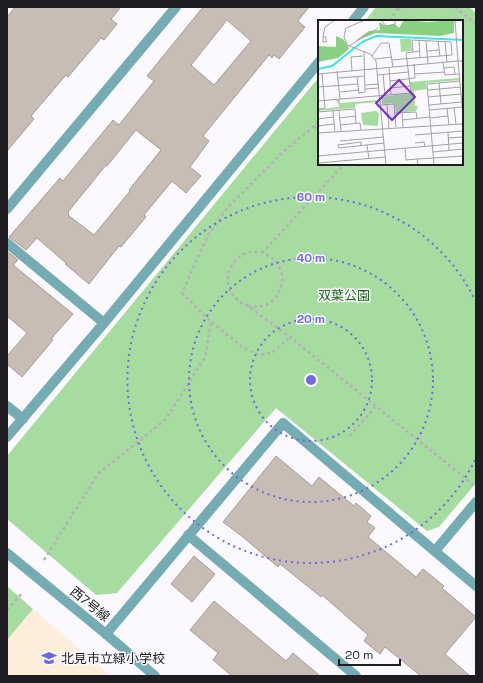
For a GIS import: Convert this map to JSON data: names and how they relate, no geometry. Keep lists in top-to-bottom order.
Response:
{
  "streets": {
    "street": ["西7号線"]
  },
  "parks": ["双葉公園"],
  "places": {
    "school or university": ["北見市立緑小学校"]
  },
  "scale_bar": "20 m",
  "rings": ["60 m", "40 m", "20 m"]
}
